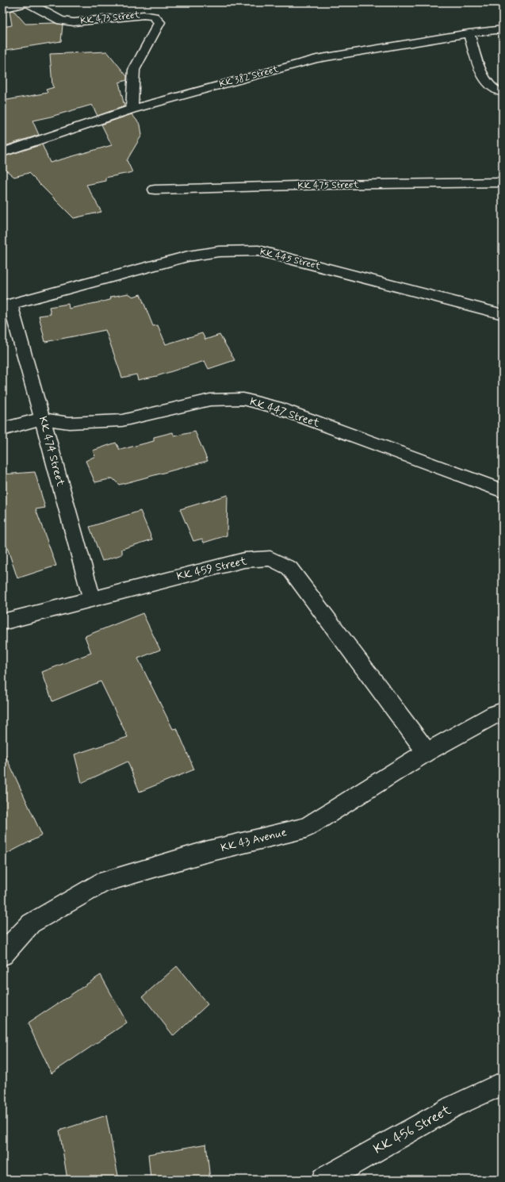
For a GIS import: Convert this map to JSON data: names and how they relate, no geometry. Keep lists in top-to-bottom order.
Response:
{
  "streets": {
    "street": [
      "KK 473 Street",
      "KK 382 Street",
      "KK 475 Street",
      "KK 445 Street",
      "KK 447 Street",
      "KK 474 Street",
      "KK 459 Street",
      "KK 43 Avenue",
      "KK 456 Street"
    ]
  },
  "crossings": [
    ["KK 473 Street", "KK 382 Street"],
    ["KK 445 Street", "KK 474 Street"],
    ["KK 447 Street", "KK 474 Street"],
    ["KK 474 Street", "KK 459 Street"],
    ["KK 459 Street", "KK 43 Avenue"]
  ]
}
